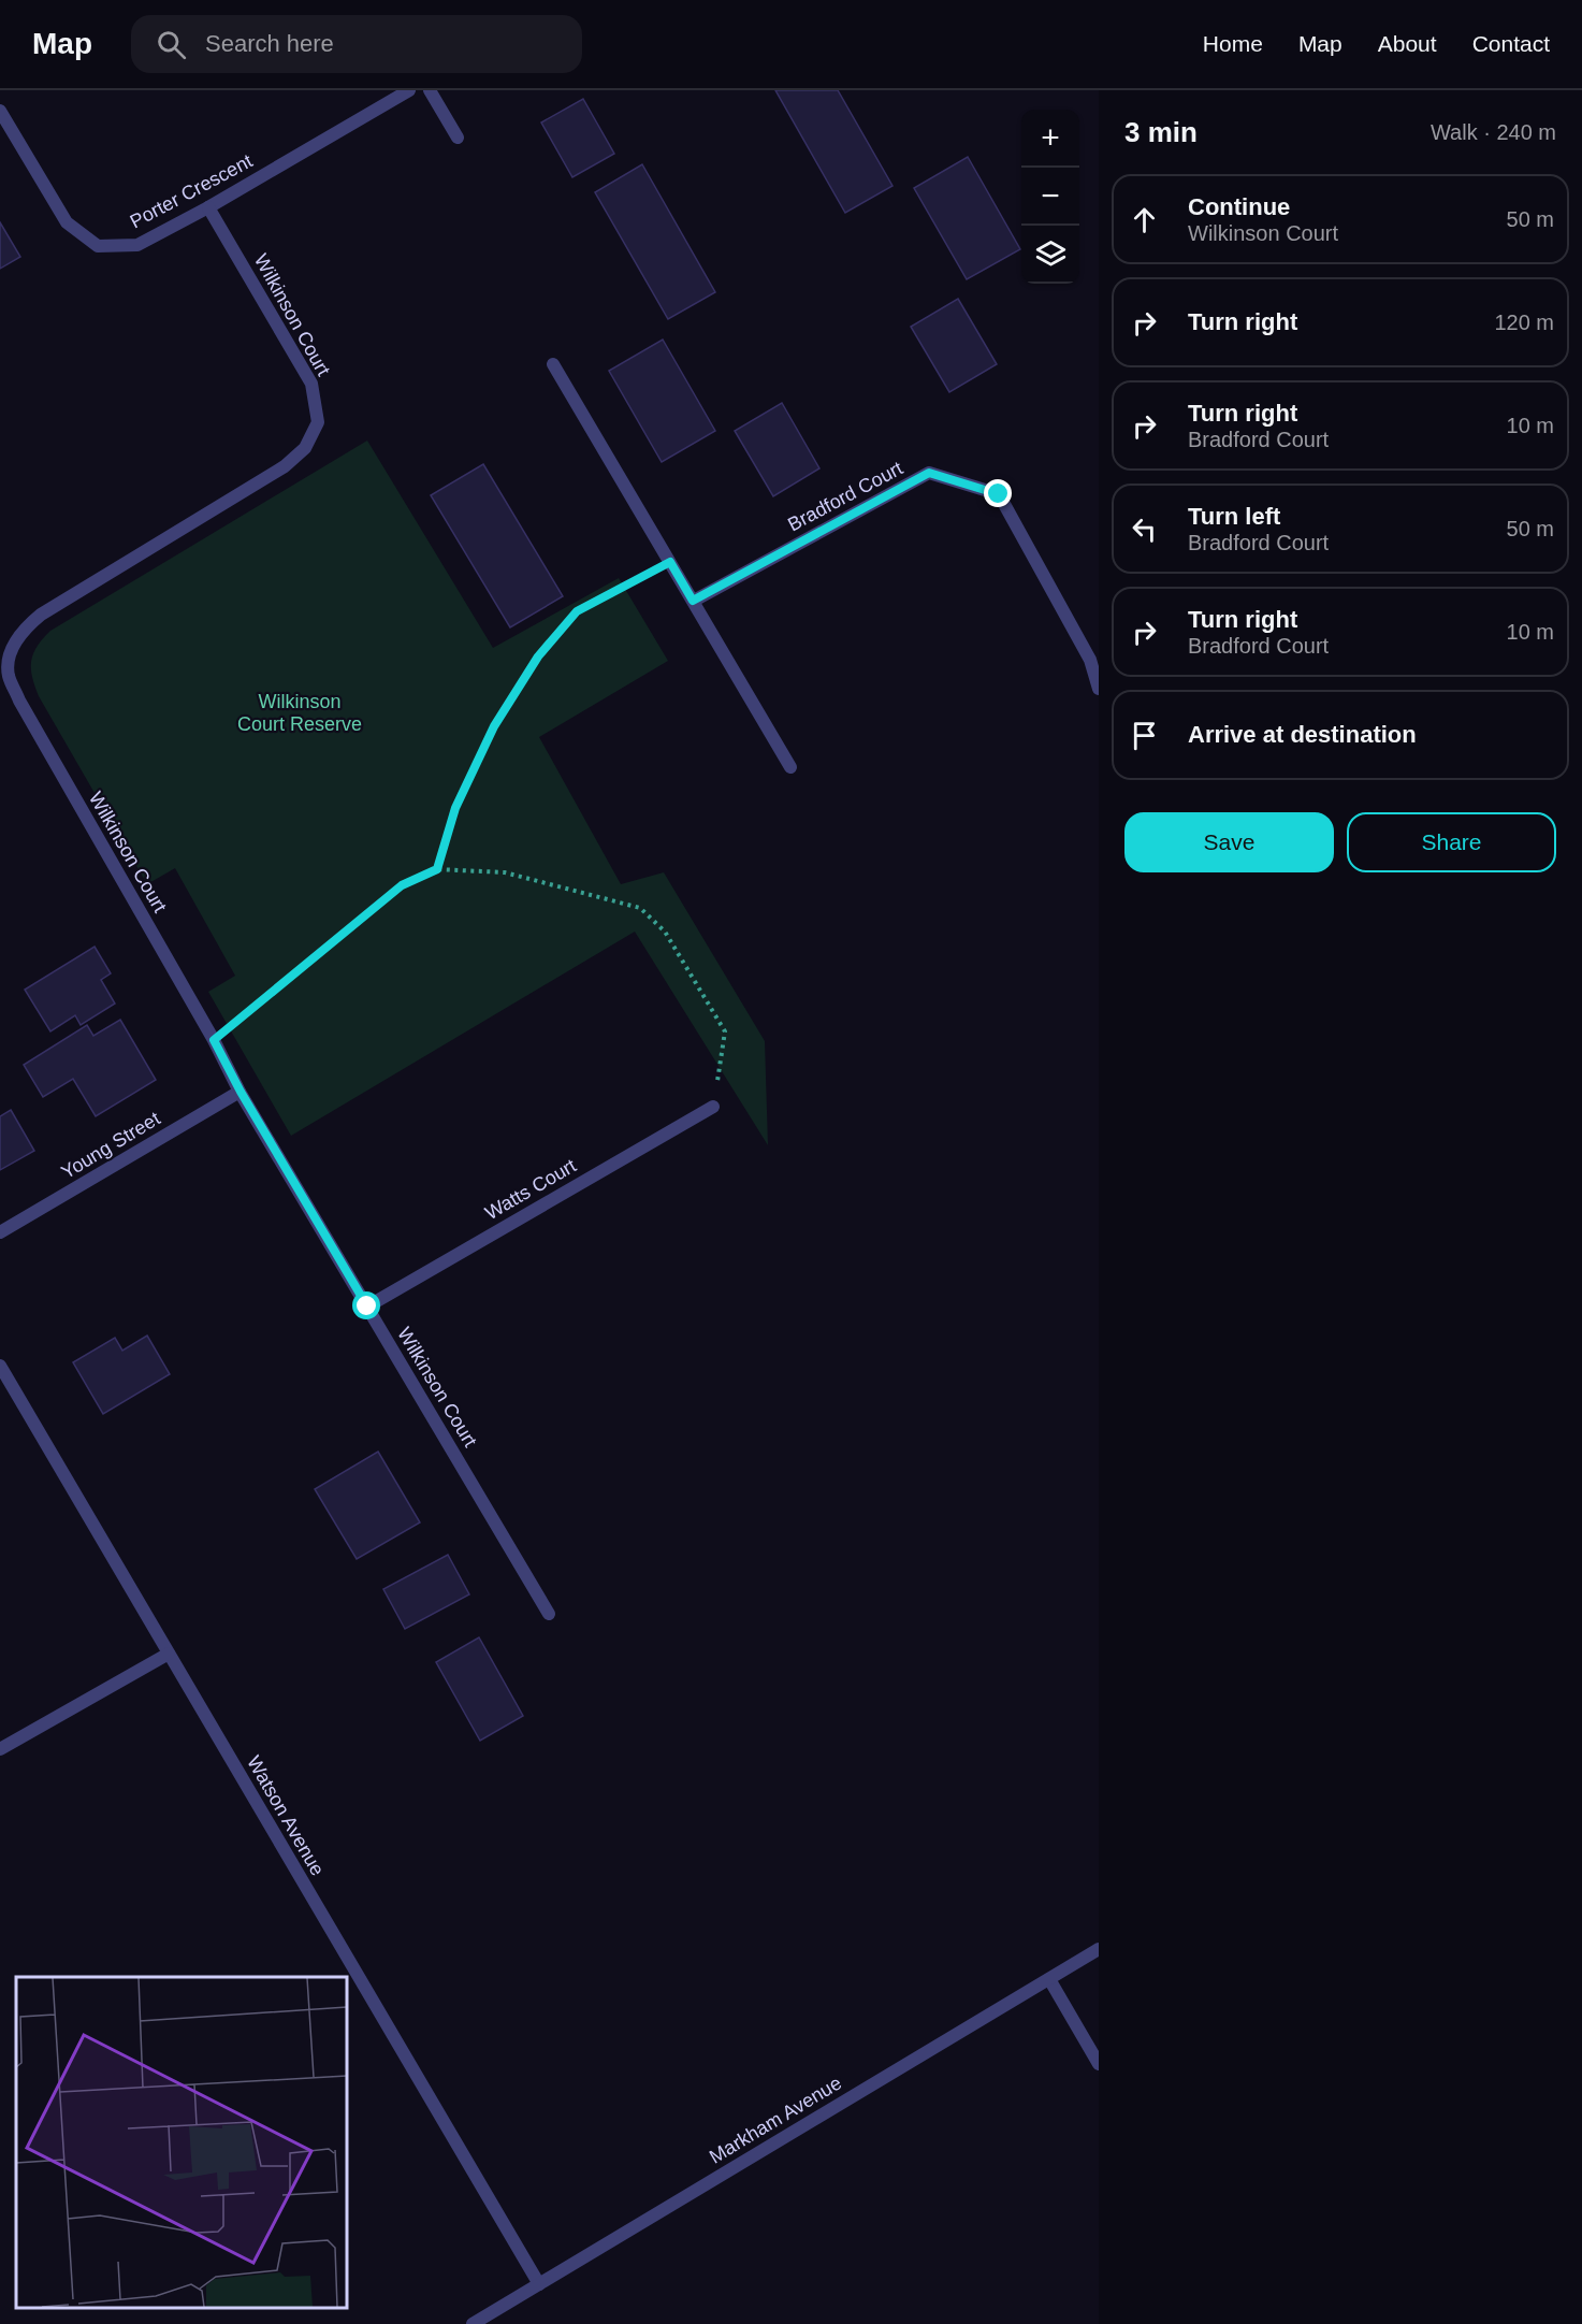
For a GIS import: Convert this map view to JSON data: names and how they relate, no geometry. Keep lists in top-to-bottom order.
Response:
{
  "streets": {
    "street": [
      "Porter Crescent",
      "Wilkinson Court",
      "Bradford Court",
      "Young Street",
      "Watts Court",
      "Watson Avenue",
      "Markham Avenue"
    ]
  },
  "crossings": [
    ["Porter Crescent", "Wilkinson Court"],
    ["Wilkinson Court", "Young Street"],
    ["Wilkinson Court", "Watts Court"],
    ["Watson Avenue", "Markham Avenue"]
  ],
  "parks": ["Wilkinson Court Reserve"],
  "page": {
    "header": "Map",
    "search": "Search here",
    "nav": [
      "Home",
      "Map",
      "About",
      "Contact"
    ],
    "heading": ["3 min", "Walk · 240 m"],
    "map_buttons": ["+", "−"],
    "list": [
      ["Continue", "Wilkinson Court", "50 m"],
      ["Turn right", "120 m"],
      ["Turn right", "Bradford Court", "10 m"],
      ["Turn left", "Bradford Court", "50 m"],
      ["Turn right", "Bradford Court", "10 m"],
      "Arrive at destination"
    ],
    "buttons": ["Save", "Share"]
  }
}
